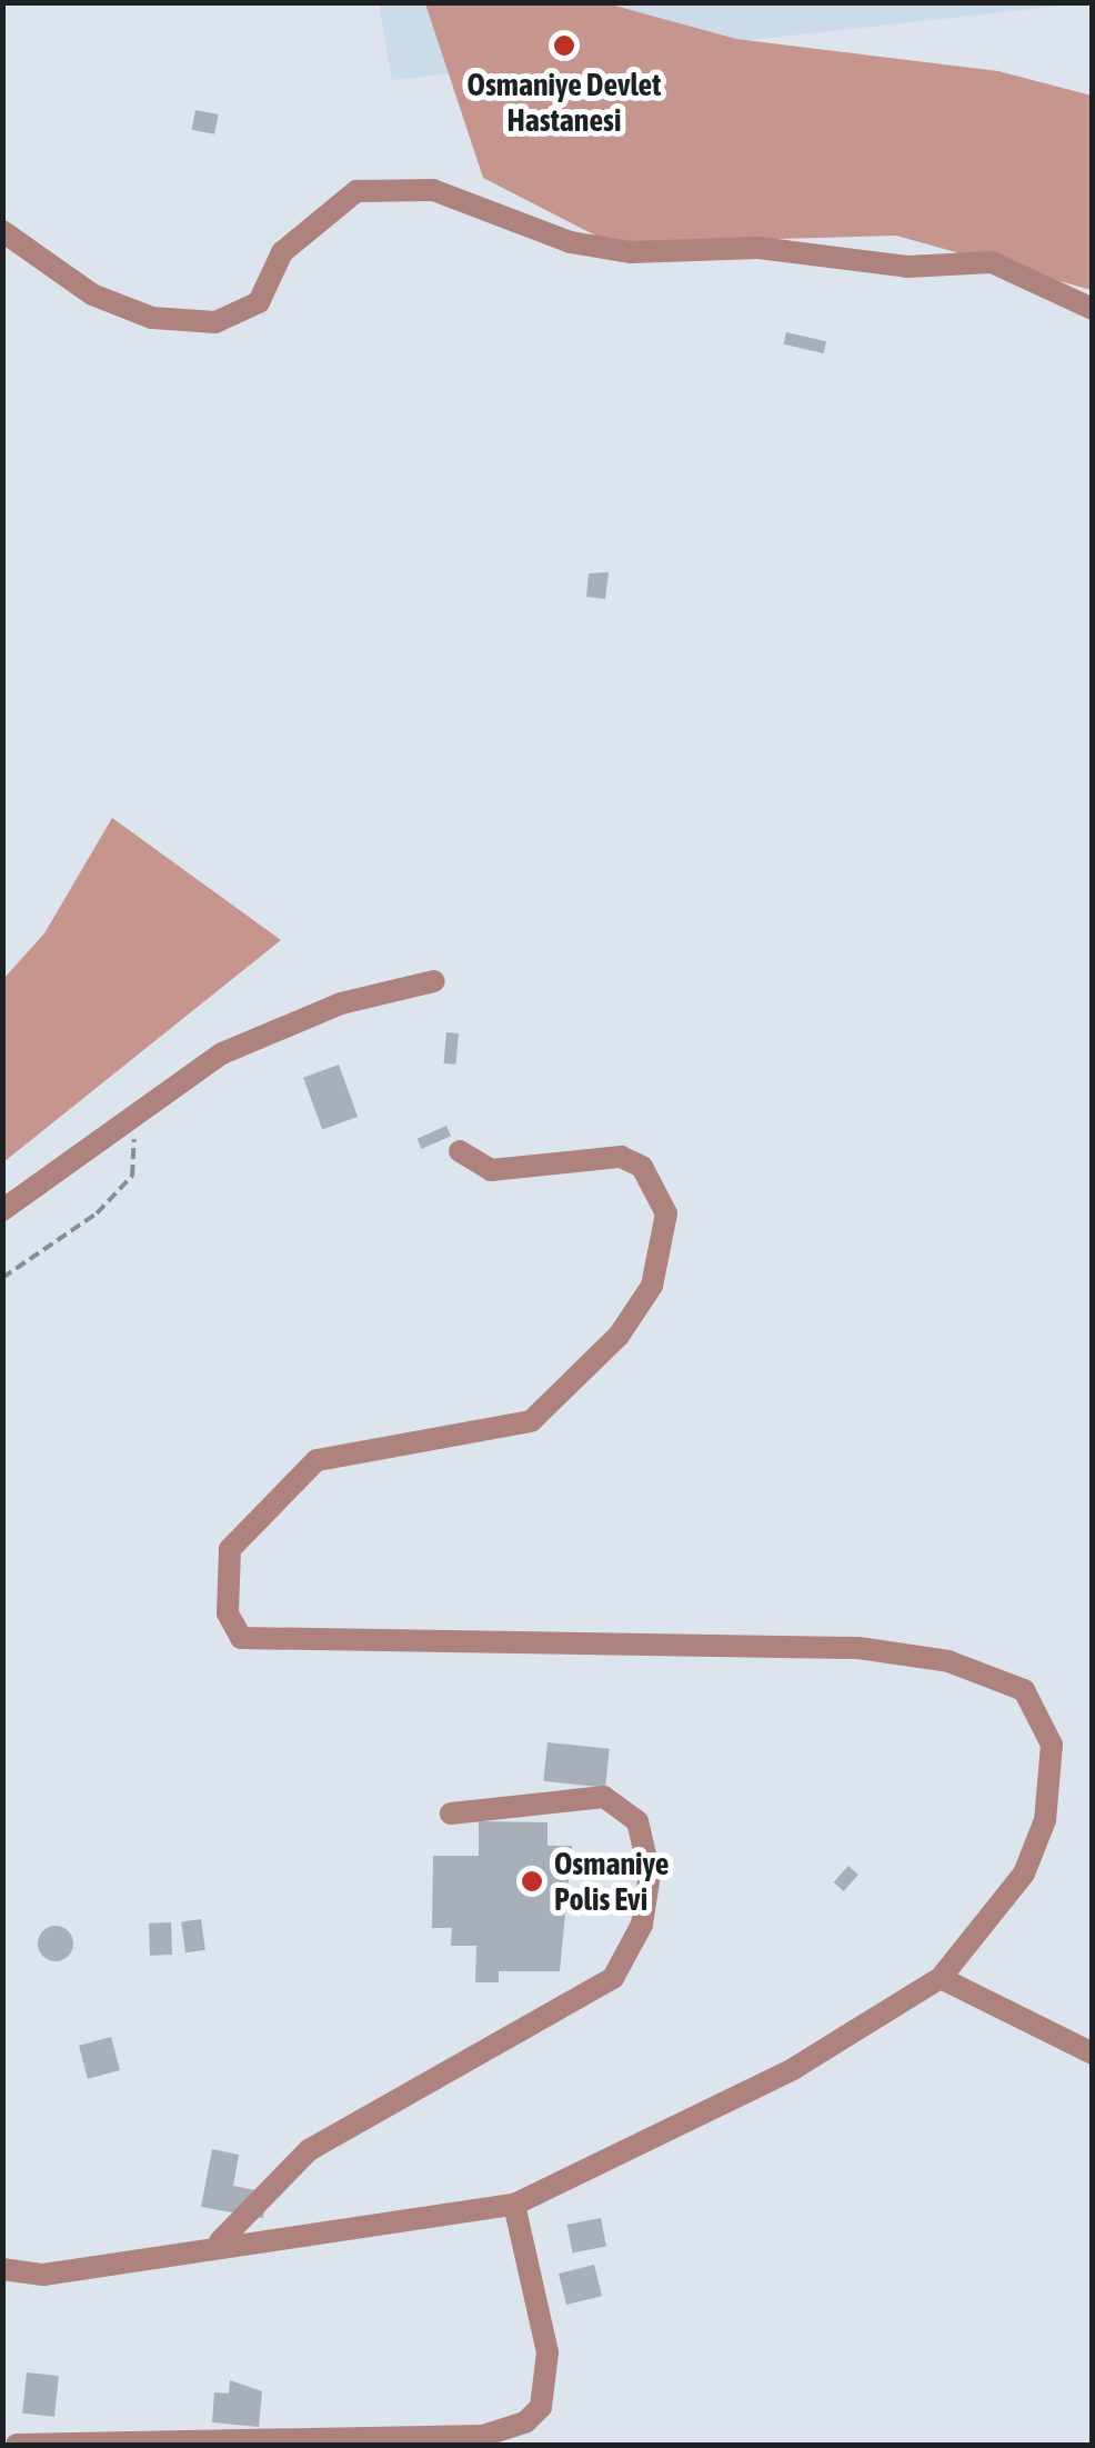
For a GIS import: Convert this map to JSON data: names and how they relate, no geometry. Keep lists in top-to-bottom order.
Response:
{
  "places": ["Osmaniye Devlet Hastanesi", "Osmaniye Polis Evi"]
}
